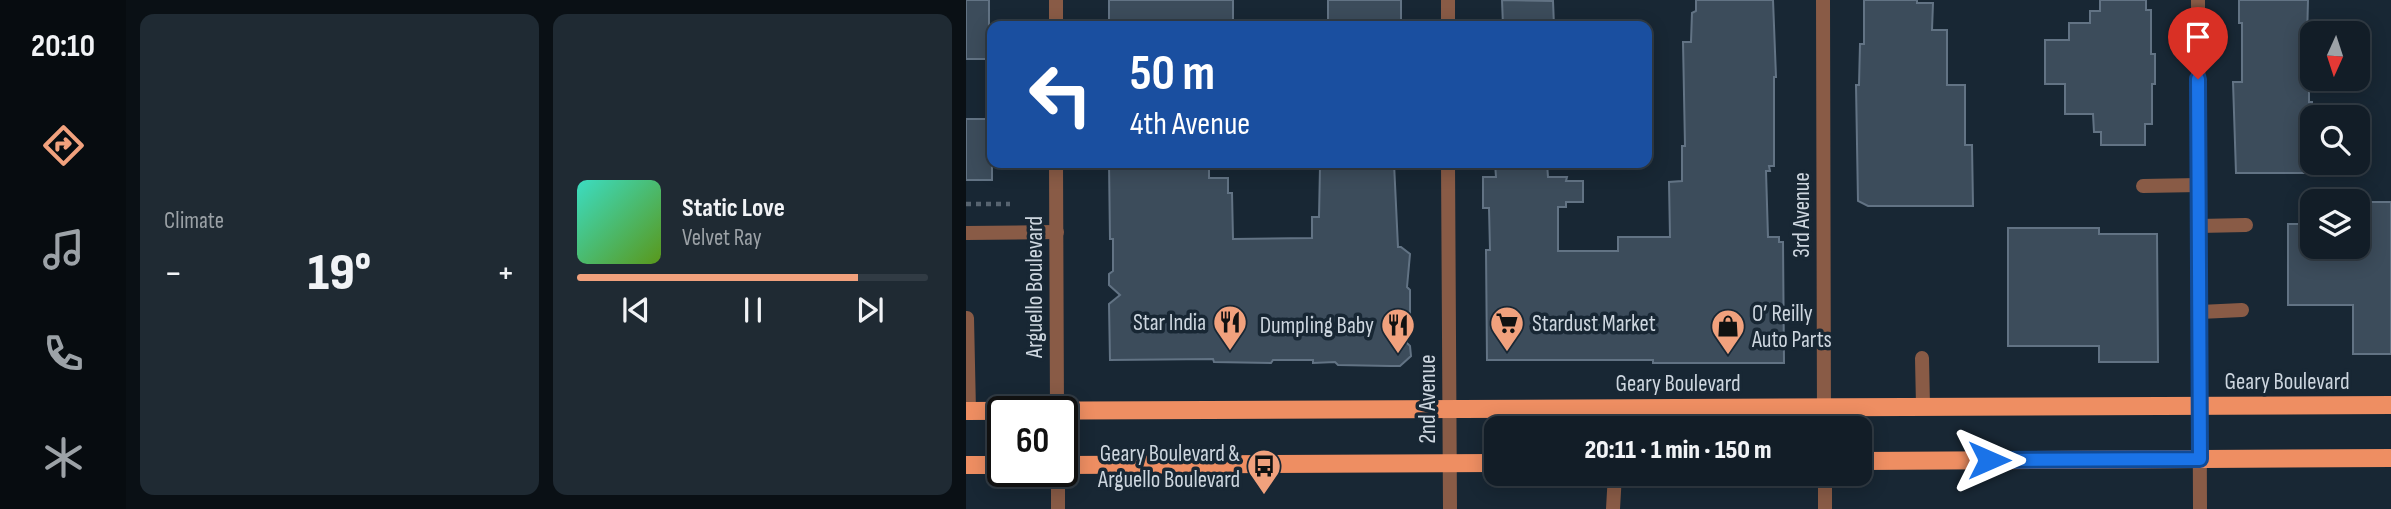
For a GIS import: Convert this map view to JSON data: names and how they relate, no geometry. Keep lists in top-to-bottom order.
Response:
{
  "streets": {
    "main road": ["Geary Boulevard"],
    "street": ["3rd Avenue", "Arguello Boulevard", "2nd Avenue"]
  },
  "crossings": [
    ["3rd Avenue", "Geary Boulevard"],
    ["Geary Boulevard", "2nd Avenue"]
  ],
  "places": {
    "restaurant": ["Star India", "Dumpling Baby"],
    "supermarket": ["Stardust Market"],
    "shop": ["O’ Reilly Auto Parts"],
    "bus stop": ["Geary Boulevard & Arguello Boulevard"]
  },
  "north": "bottom",
  "page": {
    "tabs": "20:10",
    "tile": "Climate",
    "turn": ["50 m", "4th Avenue"],
    "song": ["Static Love", "Velvet Ray"],
    "heat": ["−", "19°", "+"],
    "limit": "60",
    "trip": "20:11 · 1 min · 150 m"
  }
}
